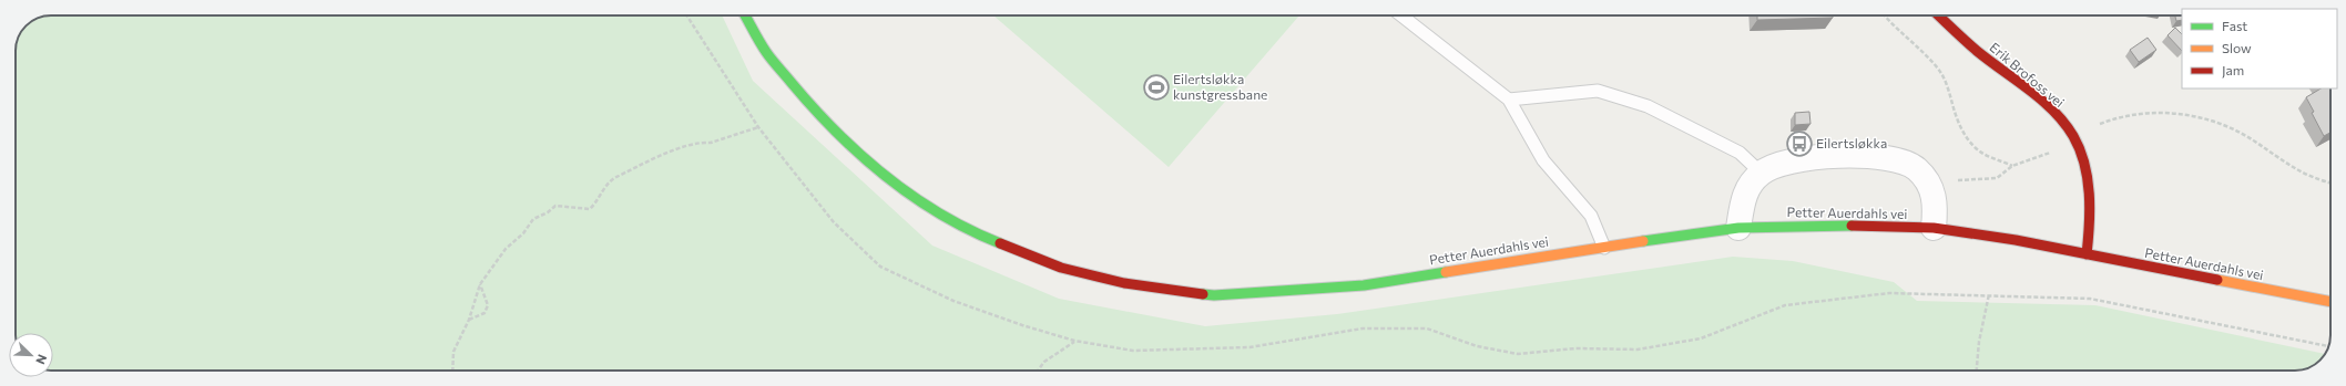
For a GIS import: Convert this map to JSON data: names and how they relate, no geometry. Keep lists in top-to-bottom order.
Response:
{
  "streets": {
    "street": ["Erik Brofoss vei", "Petter Auerdahls vei"]
  },
  "crossings": [
    ["Erik Brofoss vei", "Petter Auerdahls vei"]
  ],
  "places": {
    "sports": ["Eilertsløkka kunstgressbane"],
    "bus stop": ["Eilertsløkka"]
  },
  "legend": ["Fast", "Slow", "Jam"],
  "north": "bottom right"
}
